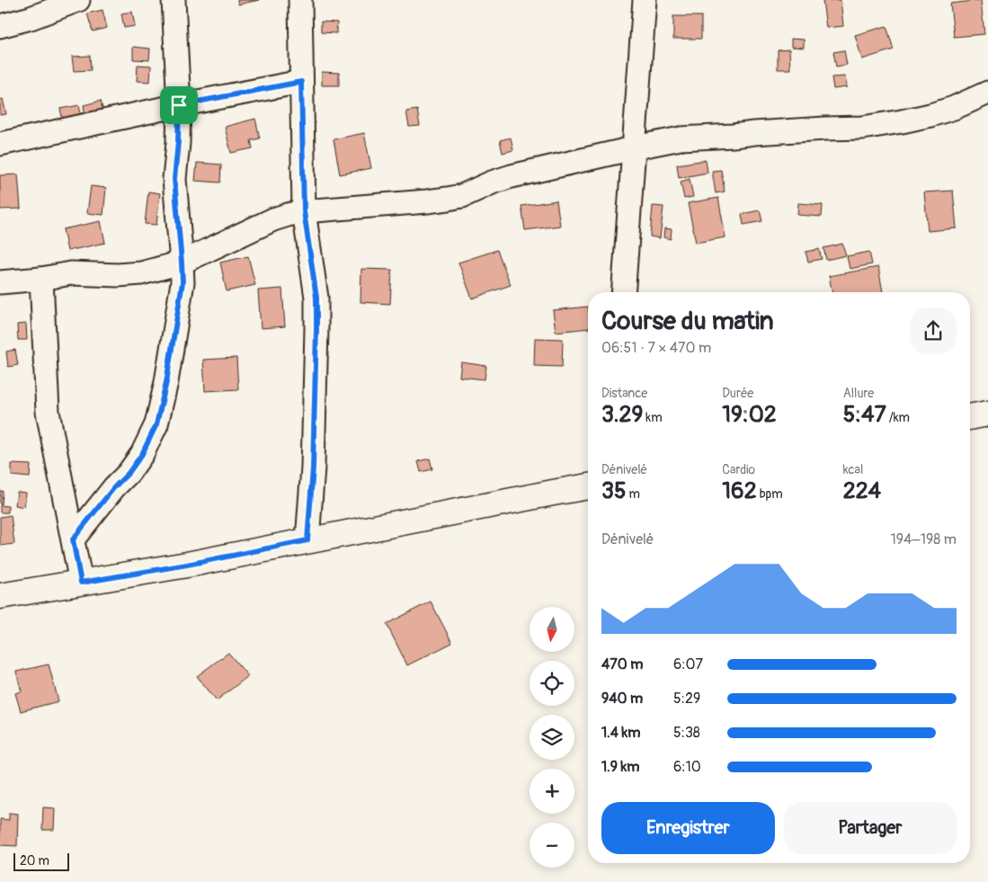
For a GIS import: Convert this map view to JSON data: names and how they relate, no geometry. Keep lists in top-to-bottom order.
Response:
{
  "scale_bar": "20 m",
  "north": "bottom",
  "page": {
    "heading": ["Course du matin", "06:51 · 7 × 470 m"],
    "stats": [
      ["Distance", "3.29 km"],
      ["Durée", "19:02"],
      ["Allure", "5:47 /km"],
      ["Dénivelé", "35 m"],
      ["Cardio", "162 bpm"],
      ["kcal", "224"]
    ],
    "chart": ["Dénivelé", "194–198 m"],
    "map_buttons": ["+", "−"],
    "list": [
      {
        "name": "470 m",
        "note": "6:07"
      },
      {
        "name": "940 m",
        "note": "5:29"
      },
      {
        "name": "1.4 km",
        "note": "5:38"
      },
      {
        "name": "1.9 km",
        "note": "6:10"
      }
    ],
    "buttons": ["Enregistrer", "Partager"],
    "scale": "20 m"
  }
}
